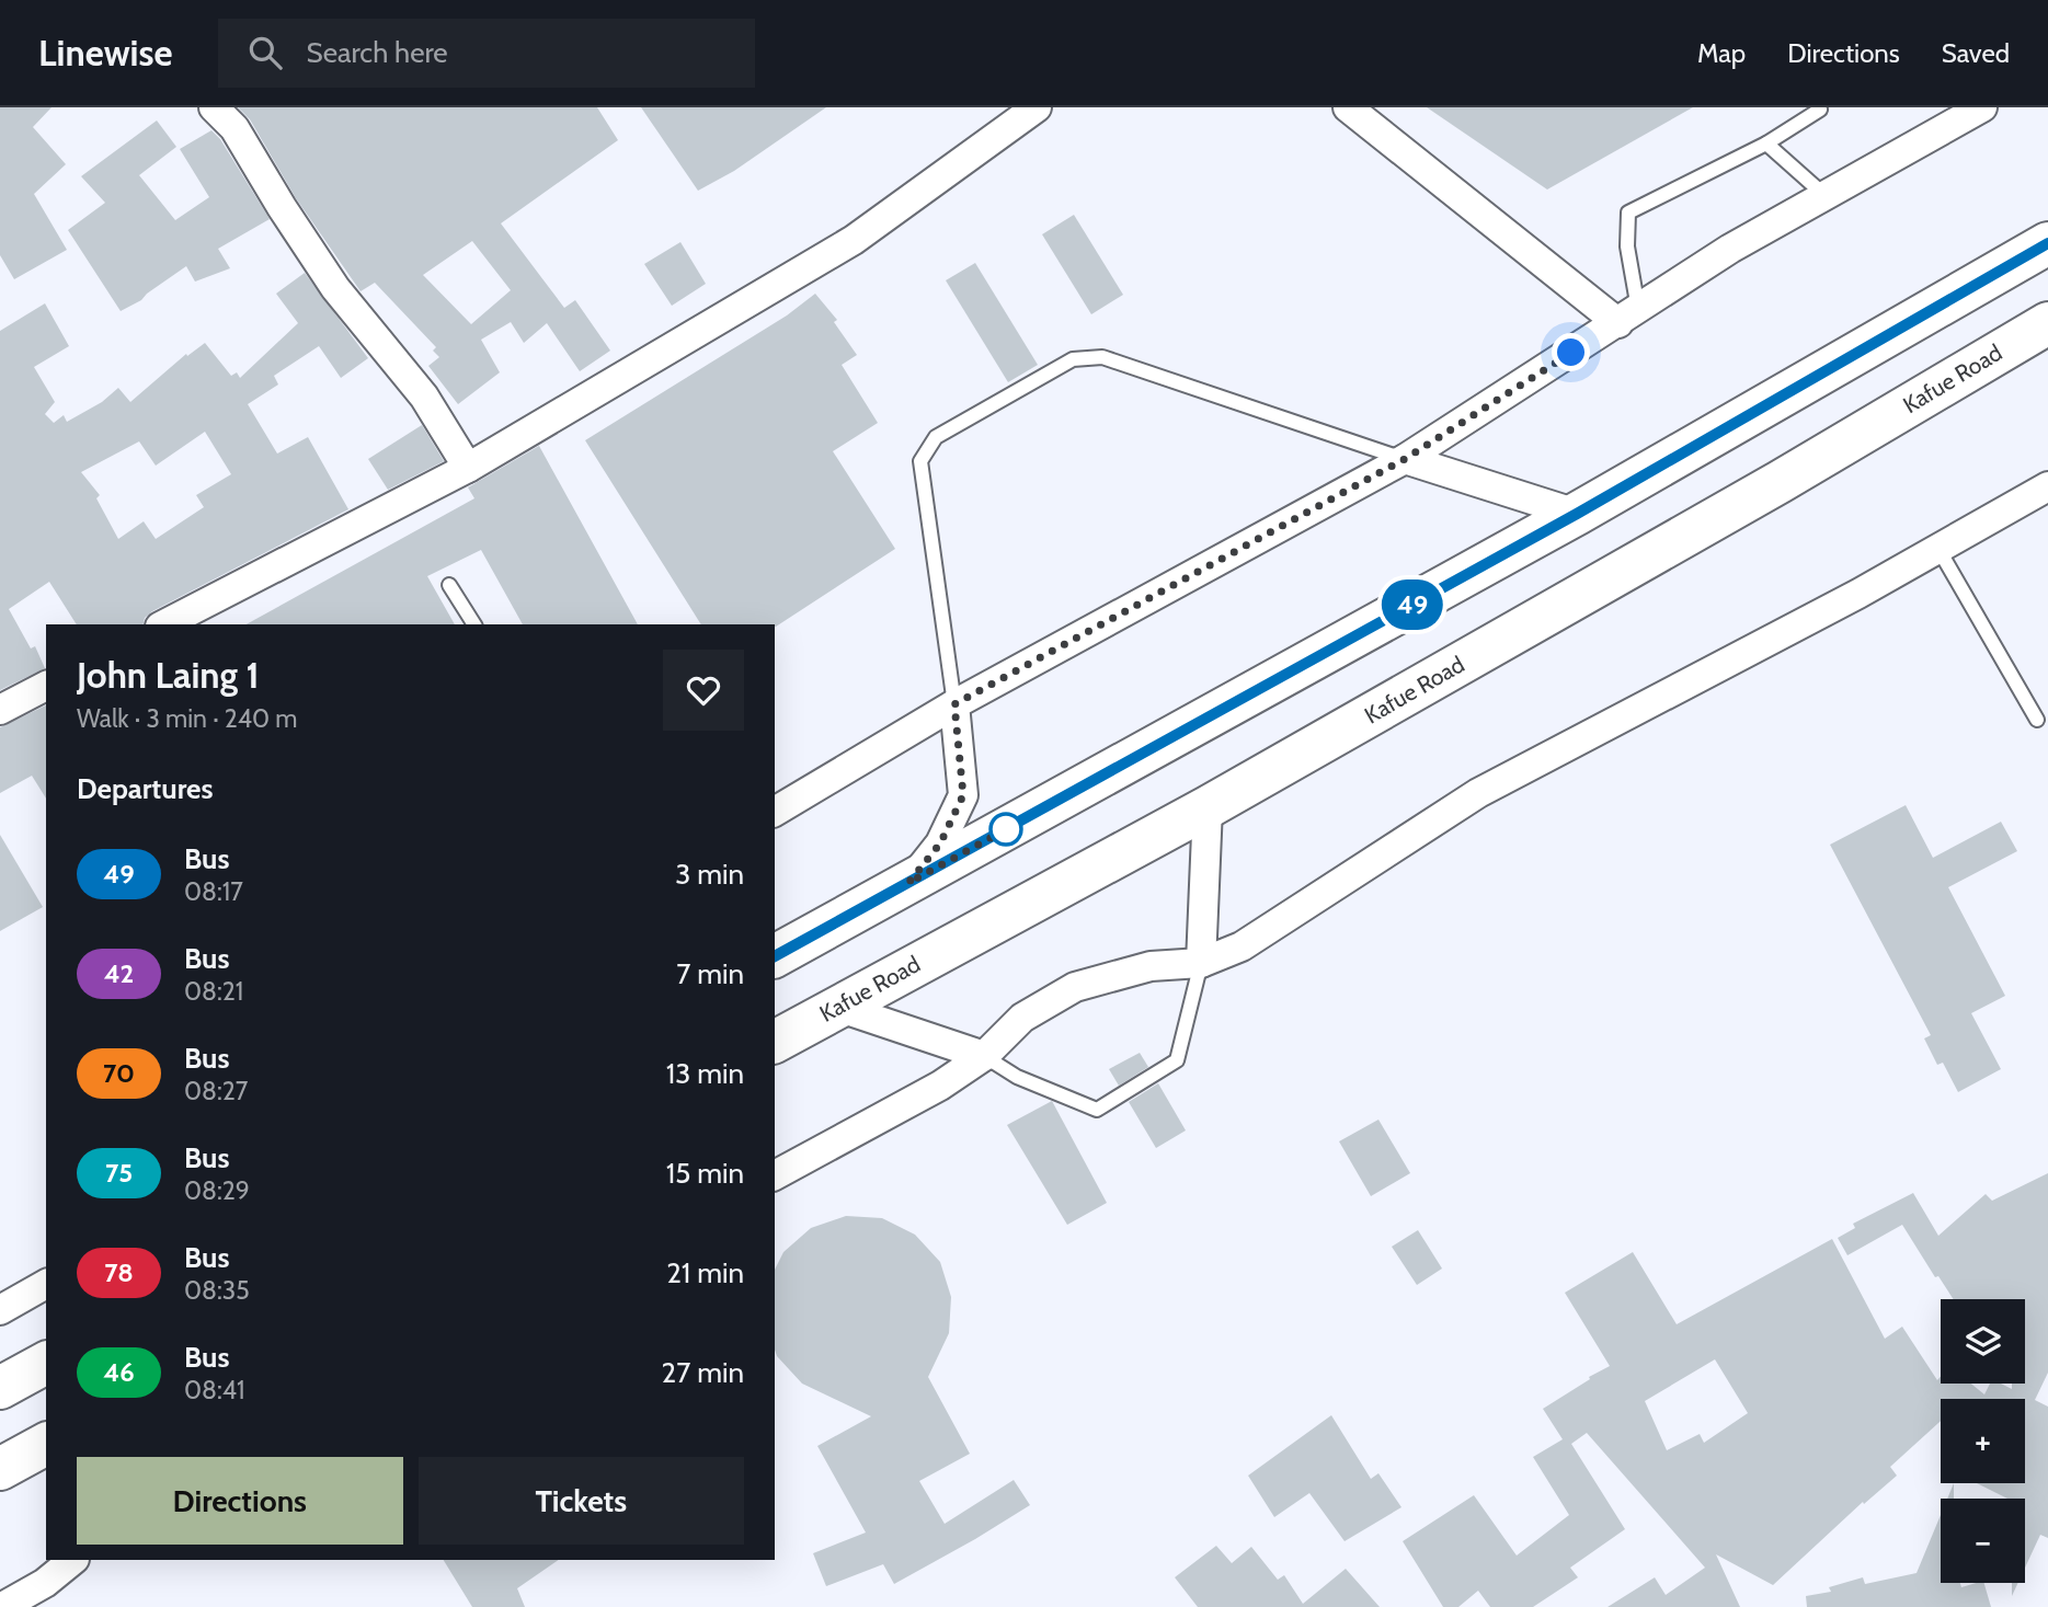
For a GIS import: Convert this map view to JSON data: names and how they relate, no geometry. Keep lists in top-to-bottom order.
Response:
{
  "streets": {
    "main road": ["Kafue Road"]
  },
  "lines": ["bus line 49"],
  "page": {
    "header": "Linewise",
    "search": "Search here",
    "nav": ["Map", "Directions", "Saved"],
    "on_map": "49",
    "heading": [
      ["John Laing 1", "Walk · 3 min · 240 m"],
      "Departures"
    ],
    "list": [
      {
        "mark": "49",
        "name": "Bus",
        "note": "08:17",
        "value": "3 min"
      },
      {
        "mark": "42",
        "name": "Bus",
        "note": "08:21",
        "value": "7 min"
      },
      {
        "mark": "70",
        "name": "Bus",
        "note": "08:27",
        "value": "13 min"
      },
      {
        "mark": "75",
        "name": "Bus",
        "note": "08:29",
        "value": "15 min"
      },
      {
        "mark": "78",
        "name": "Bus",
        "note": "08:35",
        "value": "21 min"
      },
      {
        "mark": "46",
        "name": "Bus",
        "note": "08:41",
        "value": "27 min"
      }
    ],
    "map_buttons": ["+", "−"],
    "buttons": ["Directions", "Tickets"]
  }
}
